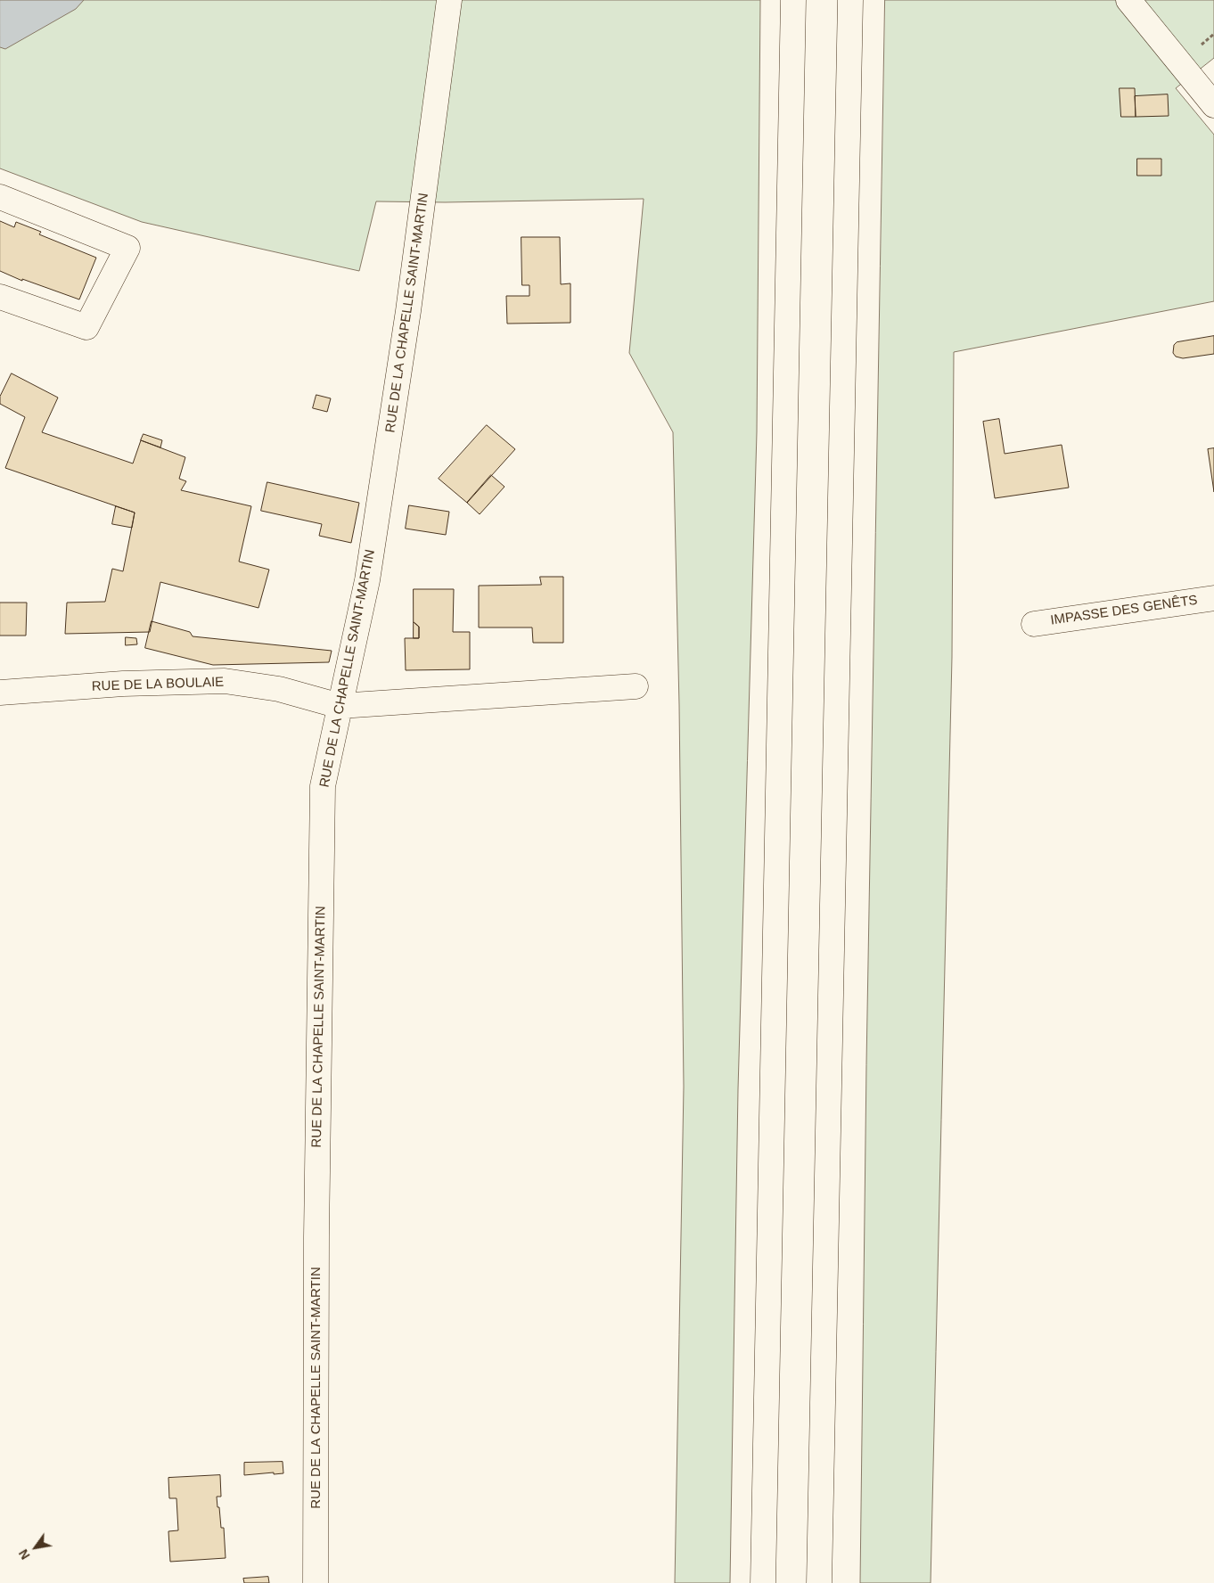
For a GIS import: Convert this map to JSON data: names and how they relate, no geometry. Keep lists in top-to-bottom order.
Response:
{
  "streets": {
    "main road": ["RUE DE LA CHAPELLE SAINT-MARTIN", "IMPASSE DES GENÊTS", "RUE DE LA BOULAIE"]
  },
  "crossings": [
    ["RUE DE LA CHAPELLE SAINT-MARTIN", "RUE DE LA BOULAIE"]
  ],
  "north": "bottom left"
}
